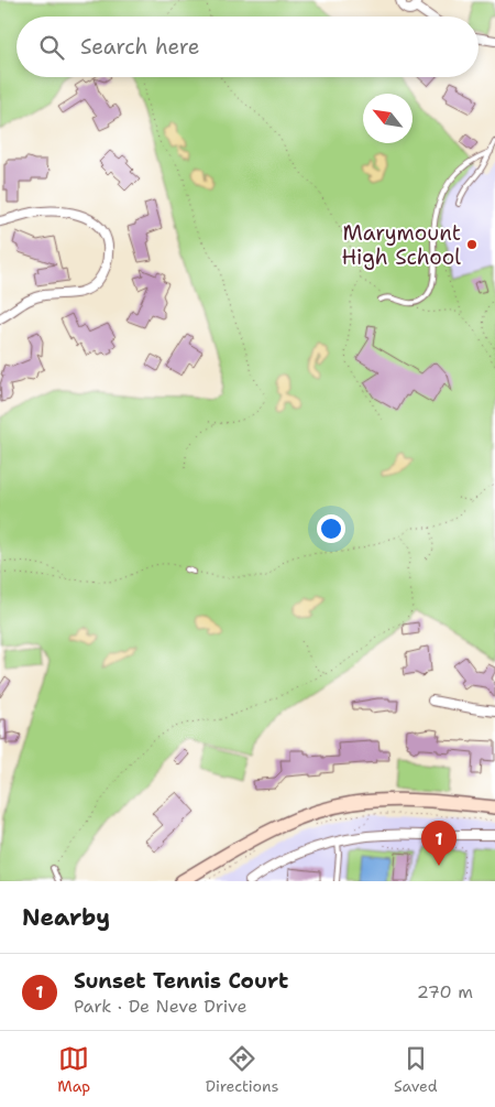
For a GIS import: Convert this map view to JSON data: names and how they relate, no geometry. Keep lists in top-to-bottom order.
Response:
{
  "places": ["Marymount High School"],
  "north": "top left",
  "page": {
    "search": "Search here",
    "pins": "1",
    "heading": "Nearby",
    "list": [
      {
        "mark": "1",
        "name": "Sunset Tennis Court",
        "note": "Park · De Neve Drive",
        "value": "270 m"
      }
    ],
    "nav": ["Map", "Directions", "Saved"]
  }
}
